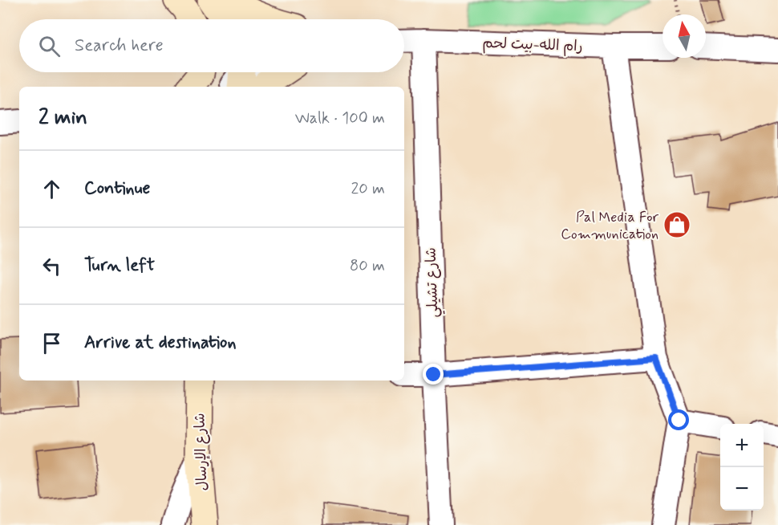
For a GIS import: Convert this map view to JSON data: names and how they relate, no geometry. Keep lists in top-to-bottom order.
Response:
{
  "streets": {
    "main road": ["شارع الإرسال"],
    "street": ["رام الله-بيت لحم", "شارع تشيلي"]
  },
  "crossings": [
    ["رام الله-بيت لحم", "شارع تشيلي"]
  ],
  "places": {
    "shop": ["Pal Media For Communication"]
  },
  "north": "top",
  "page": {
    "search": "Search here",
    "heading": ["2 min", "Walk · 100 m"],
    "list": [
      ["Continue", "20 m"],
      ["Turn left", "80 m"],
      "Arrive at destination"
    ],
    "map_buttons": ["+", "−"]
  }
}
